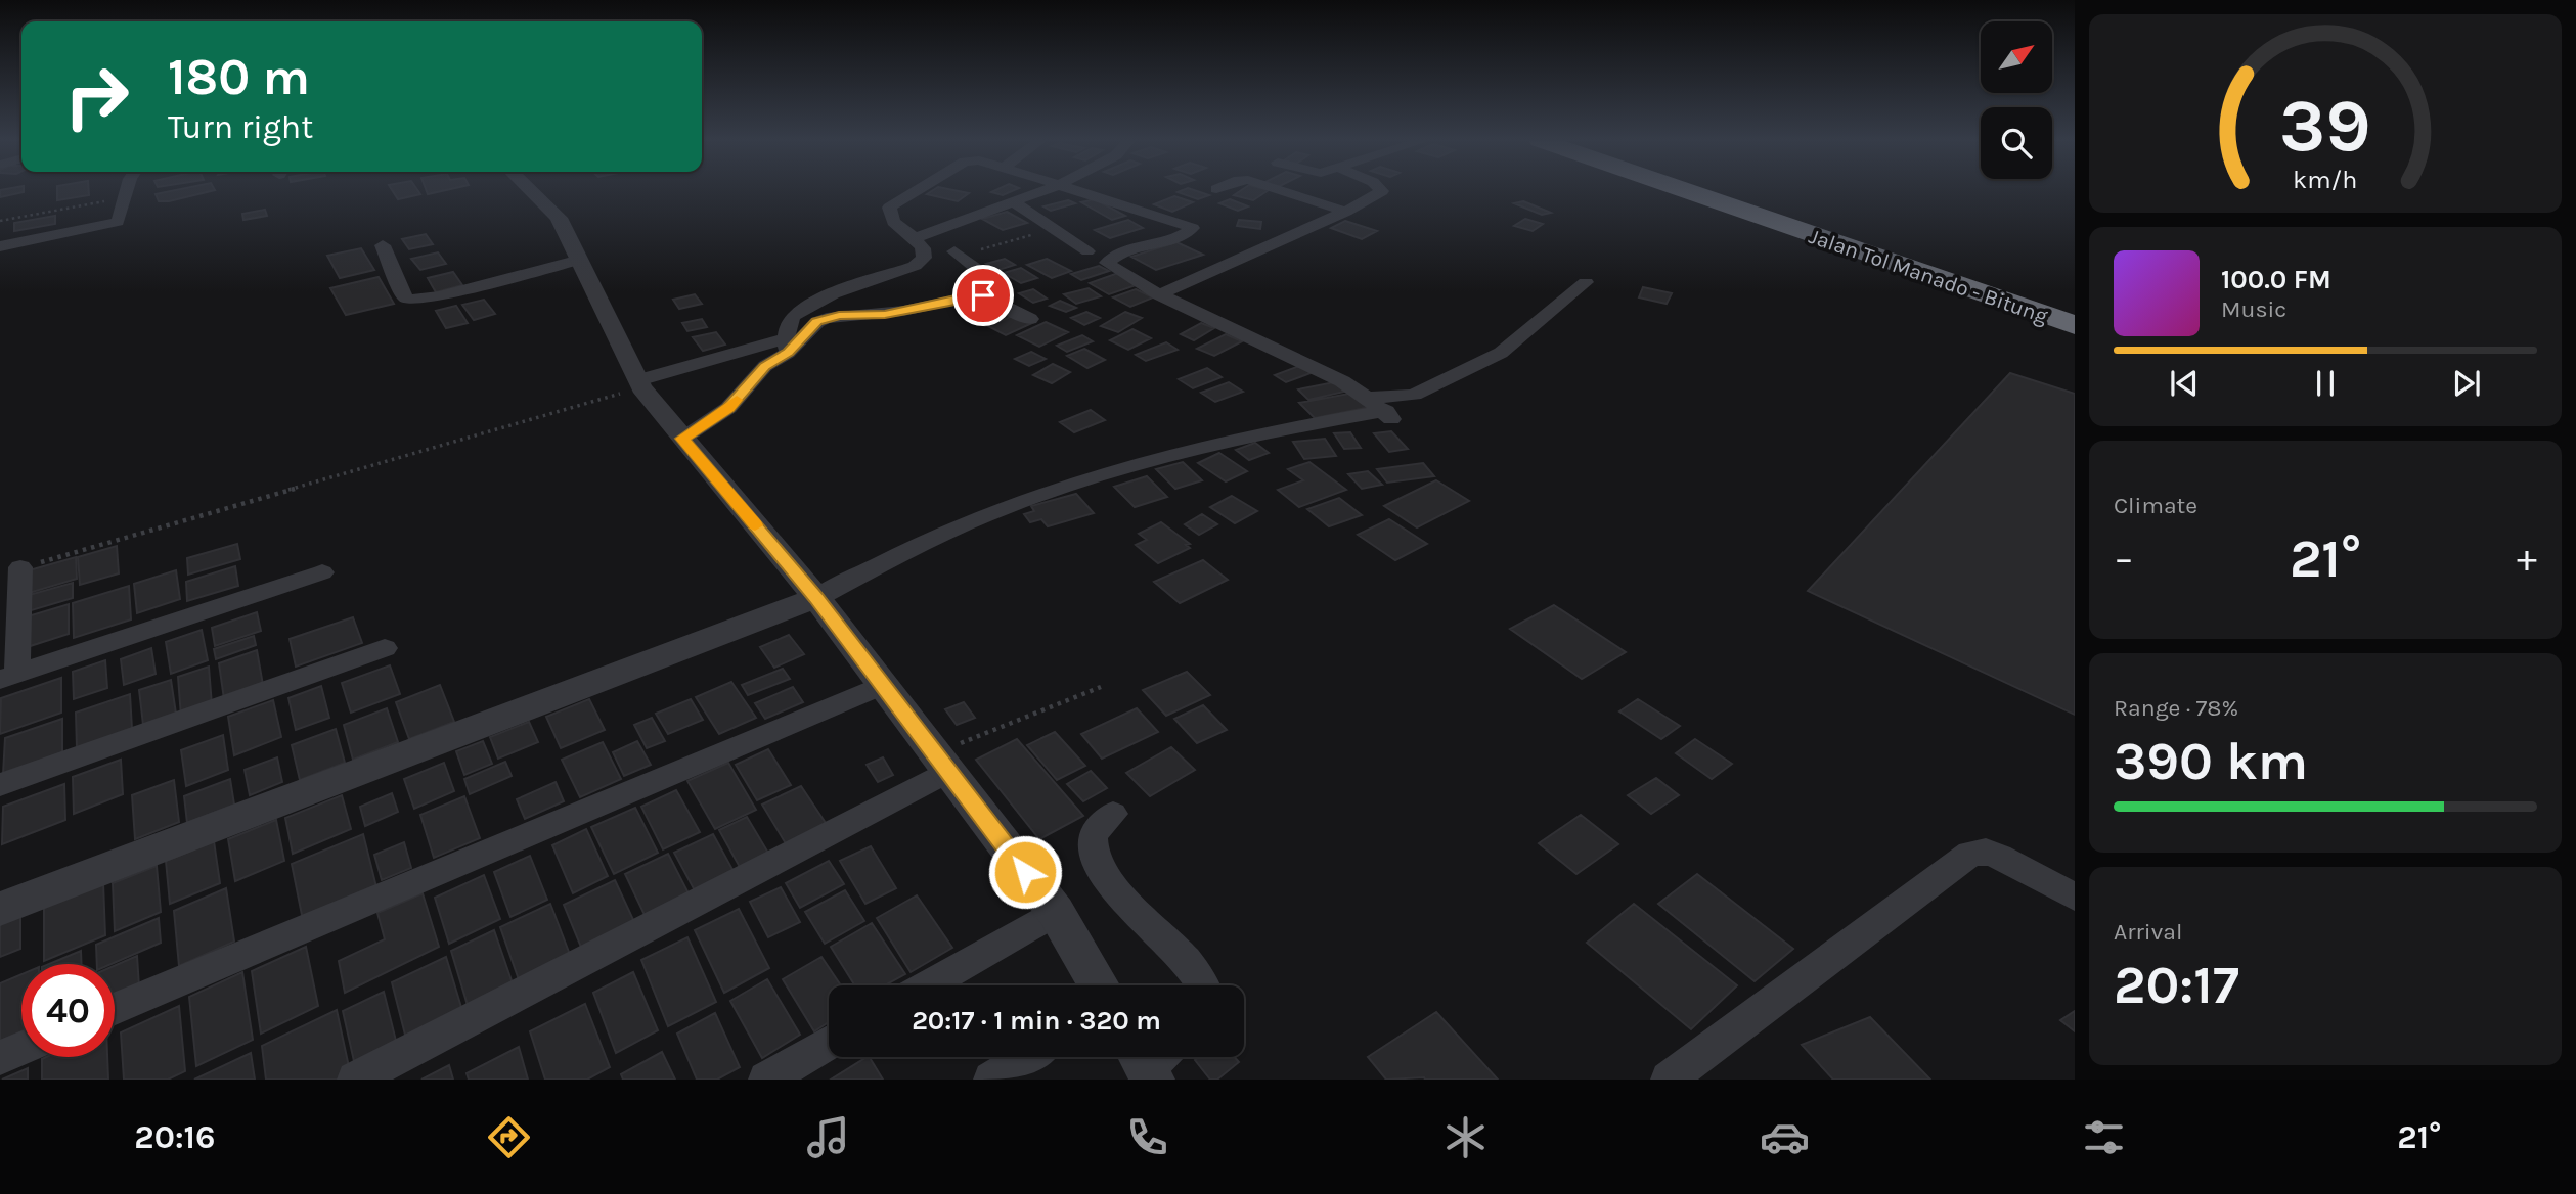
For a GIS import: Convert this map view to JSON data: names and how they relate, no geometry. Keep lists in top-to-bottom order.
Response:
{
  "streets": {
    "highway": ["Jalan Tol Manado - Bitung"]
  },
  "north": "top right",
  "page": {
    "turn": ["180 m", "Turn right"],
    "song": ["100.0 FM", "Music"],
    "tile": [
      "Climate",
      ["Range · 78%", "390 km"],
      ["Arrival", "20:17"]
    ],
    "heat": ["−", "21°", "+"],
    "limit": "40",
    "trip": "20:17 · 1 min · 320 m",
    "tabs": ["20:16", "21°"],
    "gauge": ["39", "km/h"]
  }
}
